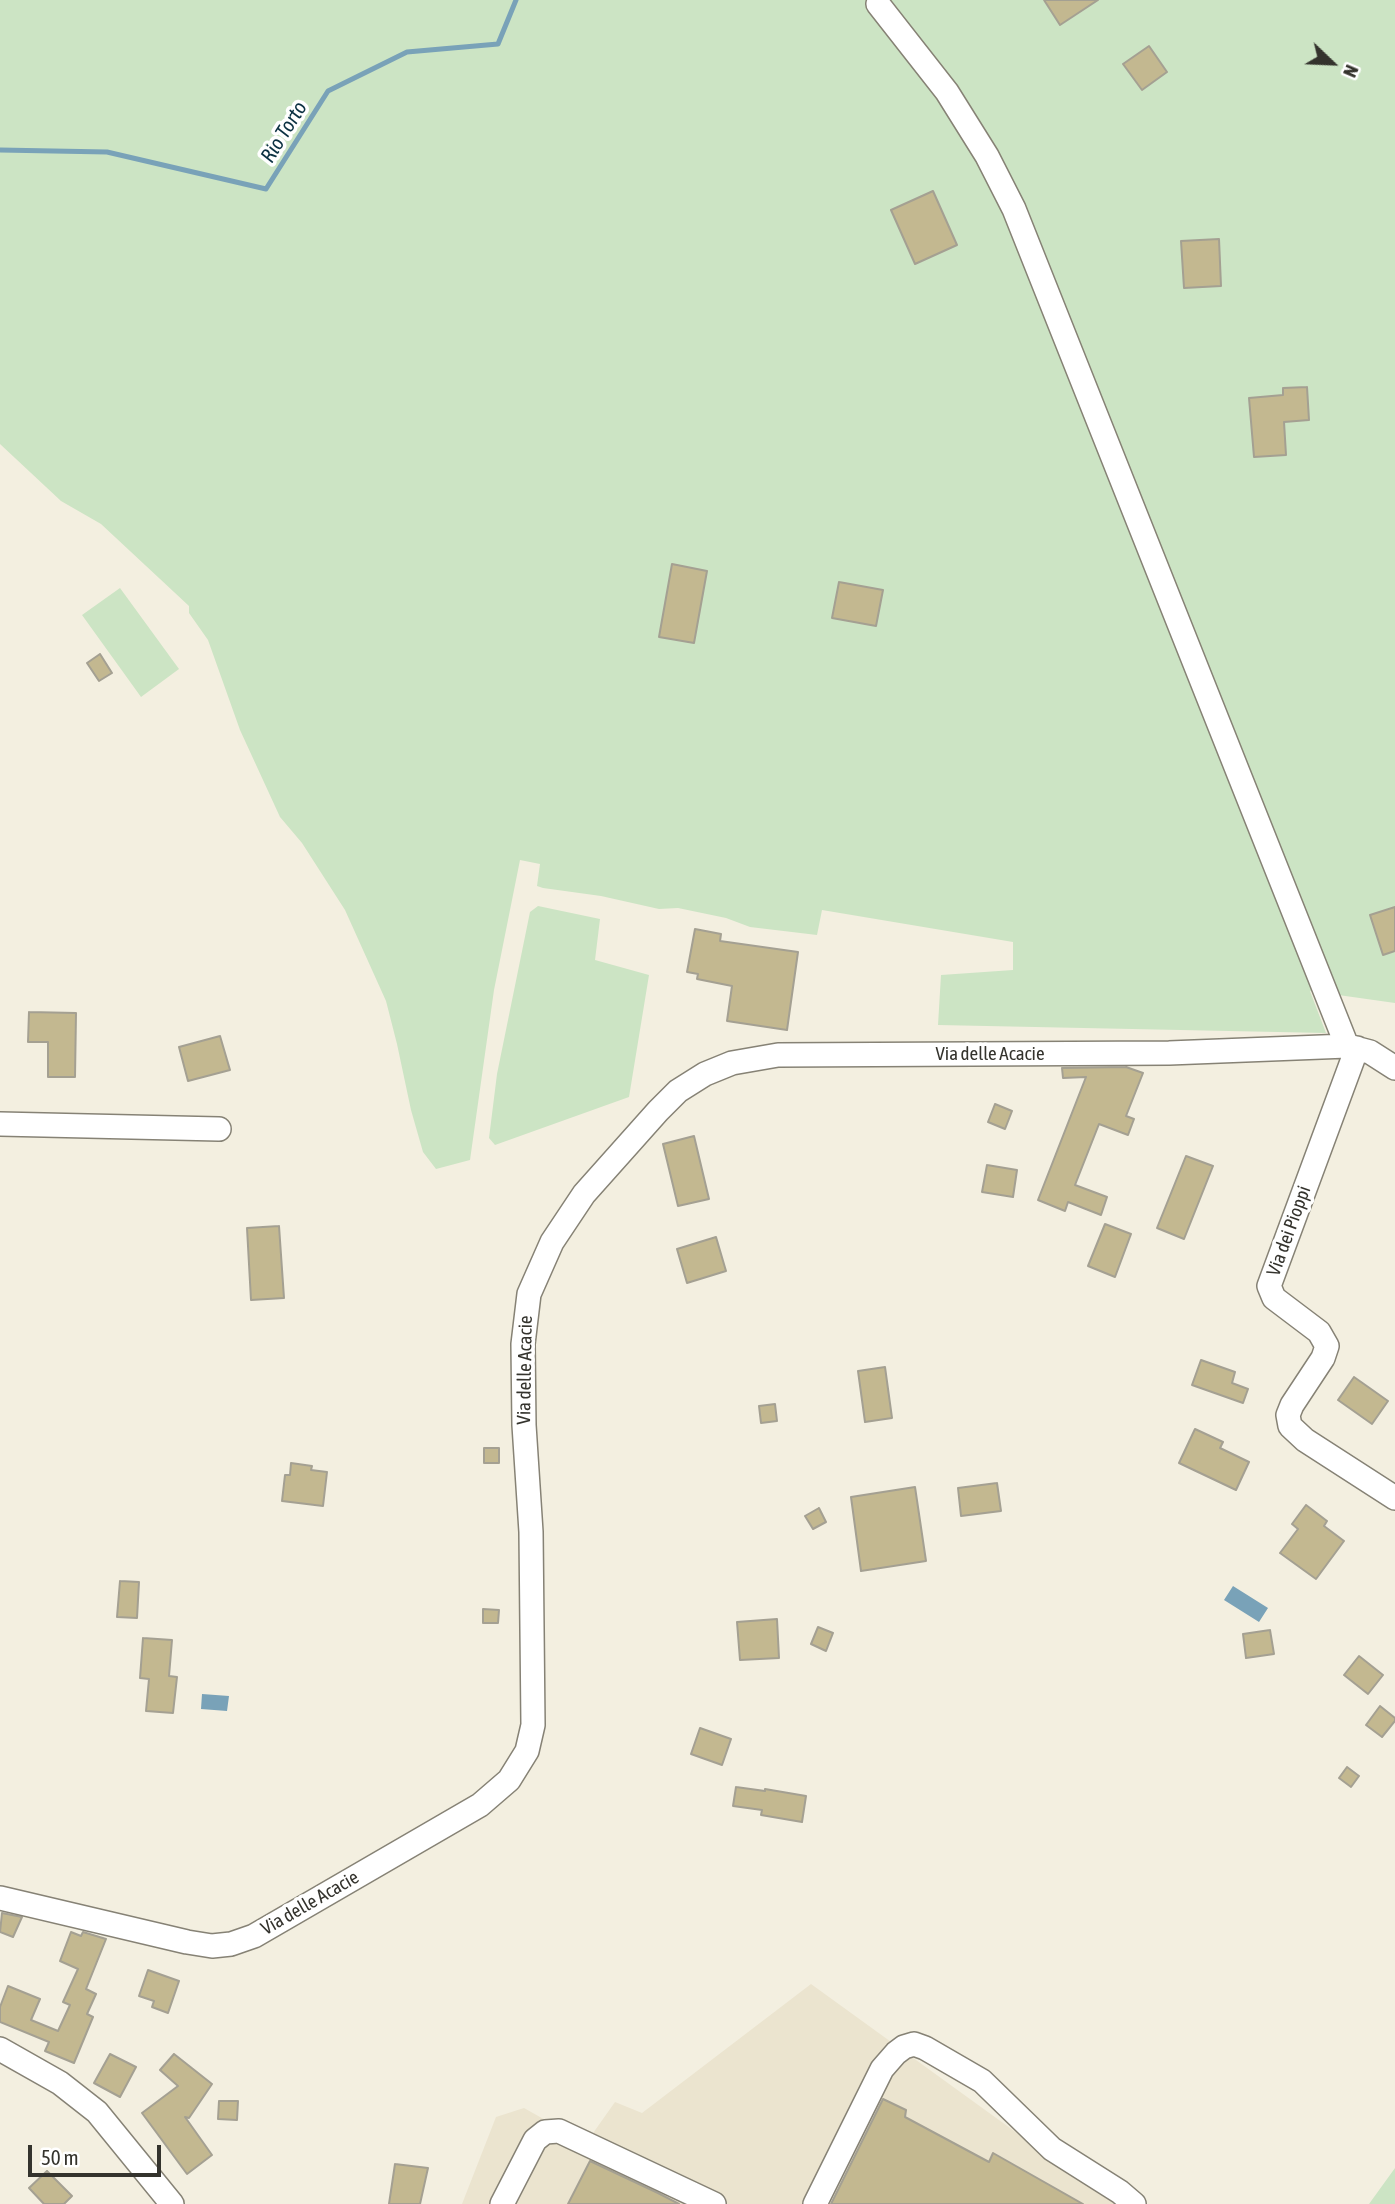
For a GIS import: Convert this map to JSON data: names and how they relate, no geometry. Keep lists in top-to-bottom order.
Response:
{
  "streets": {
    "street": ["Via delle Acacie", "Via dei Pioppi"]
  },
  "crossings": [
    ["Via delle Acacie", "Via dei Pioppi"]
  ],
  "water": ["Rio Torto"],
  "scale_bar": "50 m",
  "north": "bottom right"
}
